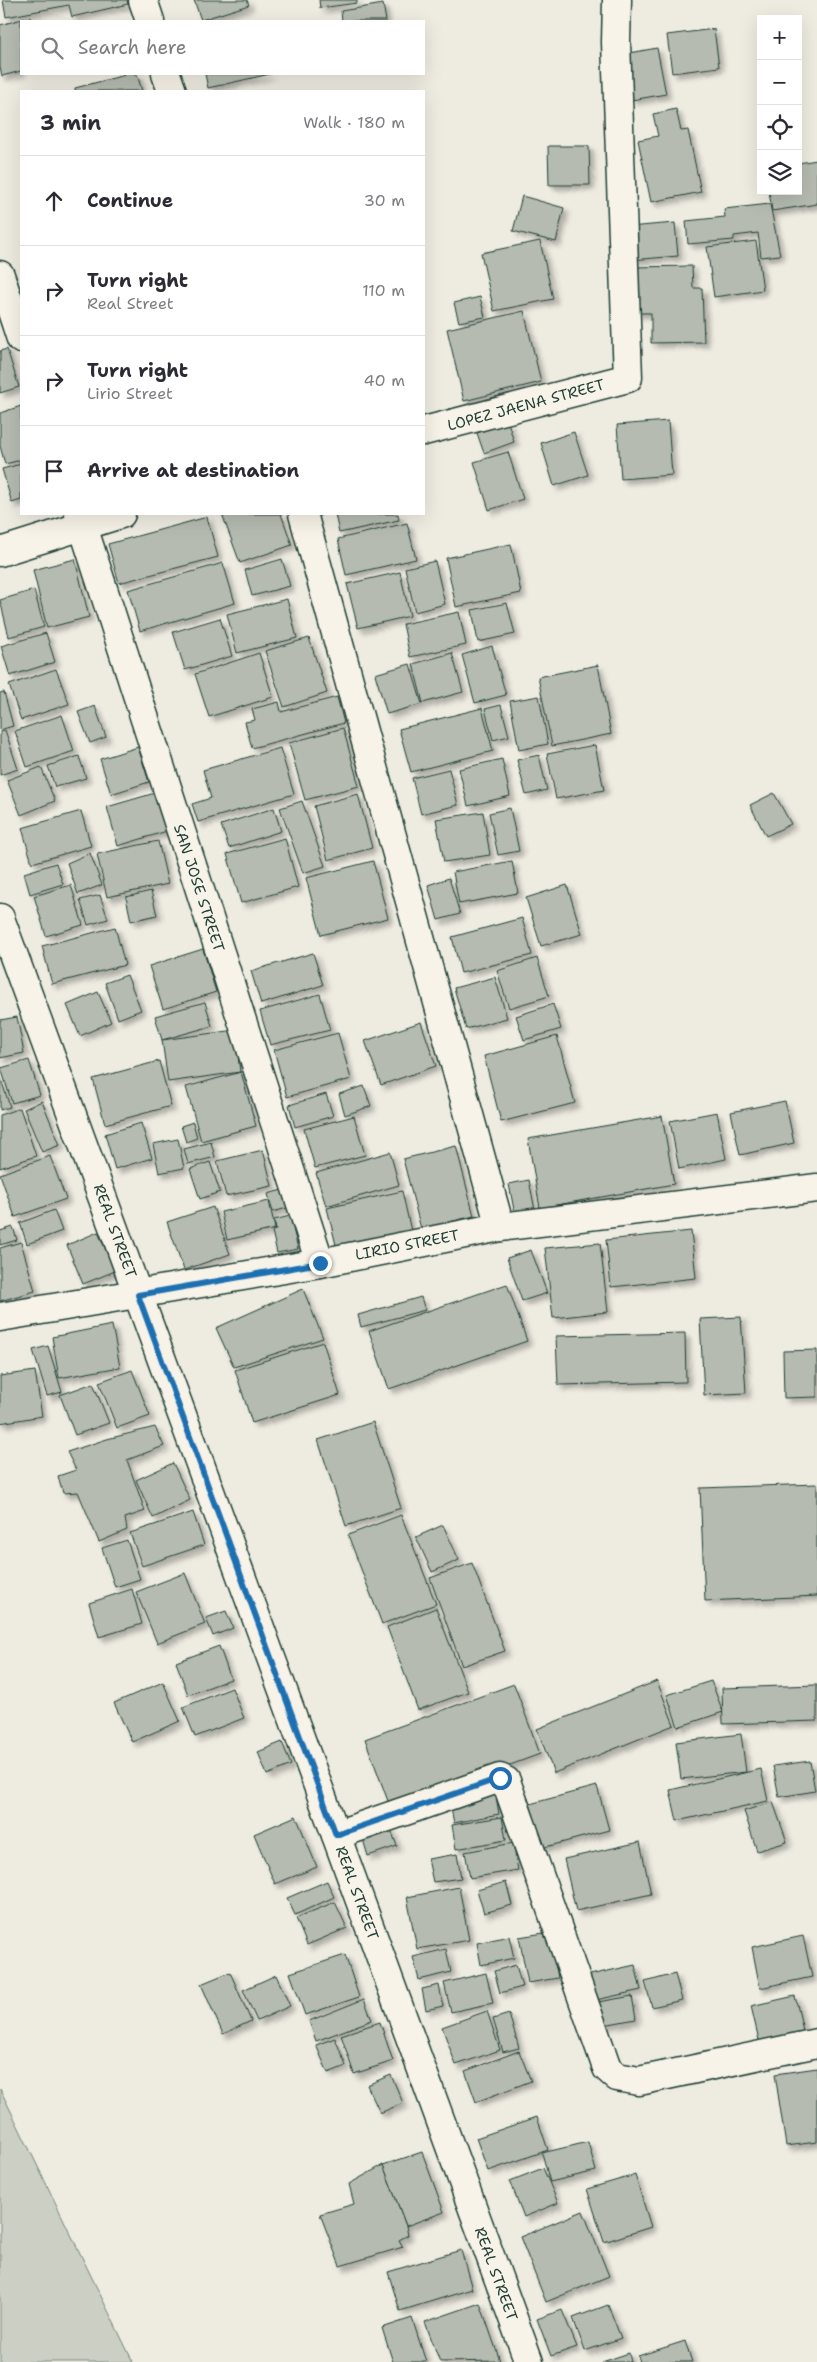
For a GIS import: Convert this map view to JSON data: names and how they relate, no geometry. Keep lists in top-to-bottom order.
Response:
{
  "streets": {
    "street": [
      "LOPEZ JAENA STREET",
      "SAN JOSE STREET",
      "REAL STREET",
      "LIRIO STREET"
    ]
  },
  "crossings": [
    ["SAN JOSE STREET", "LIRIO STREET"],
    ["REAL STREET", "LIRIO STREET"]
  ],
  "page": {
    "map_buttons": ["+", "−"],
    "search": "Search here",
    "heading": ["3 min", "Walk · 180 m"],
    "list": [
      ["Continue", "30 m"],
      ["Turn right", "Real Street", "110 m"],
      ["Turn right", "Lirio Street", "40 m"],
      "Arrive at destination"
    ]
  }
}
